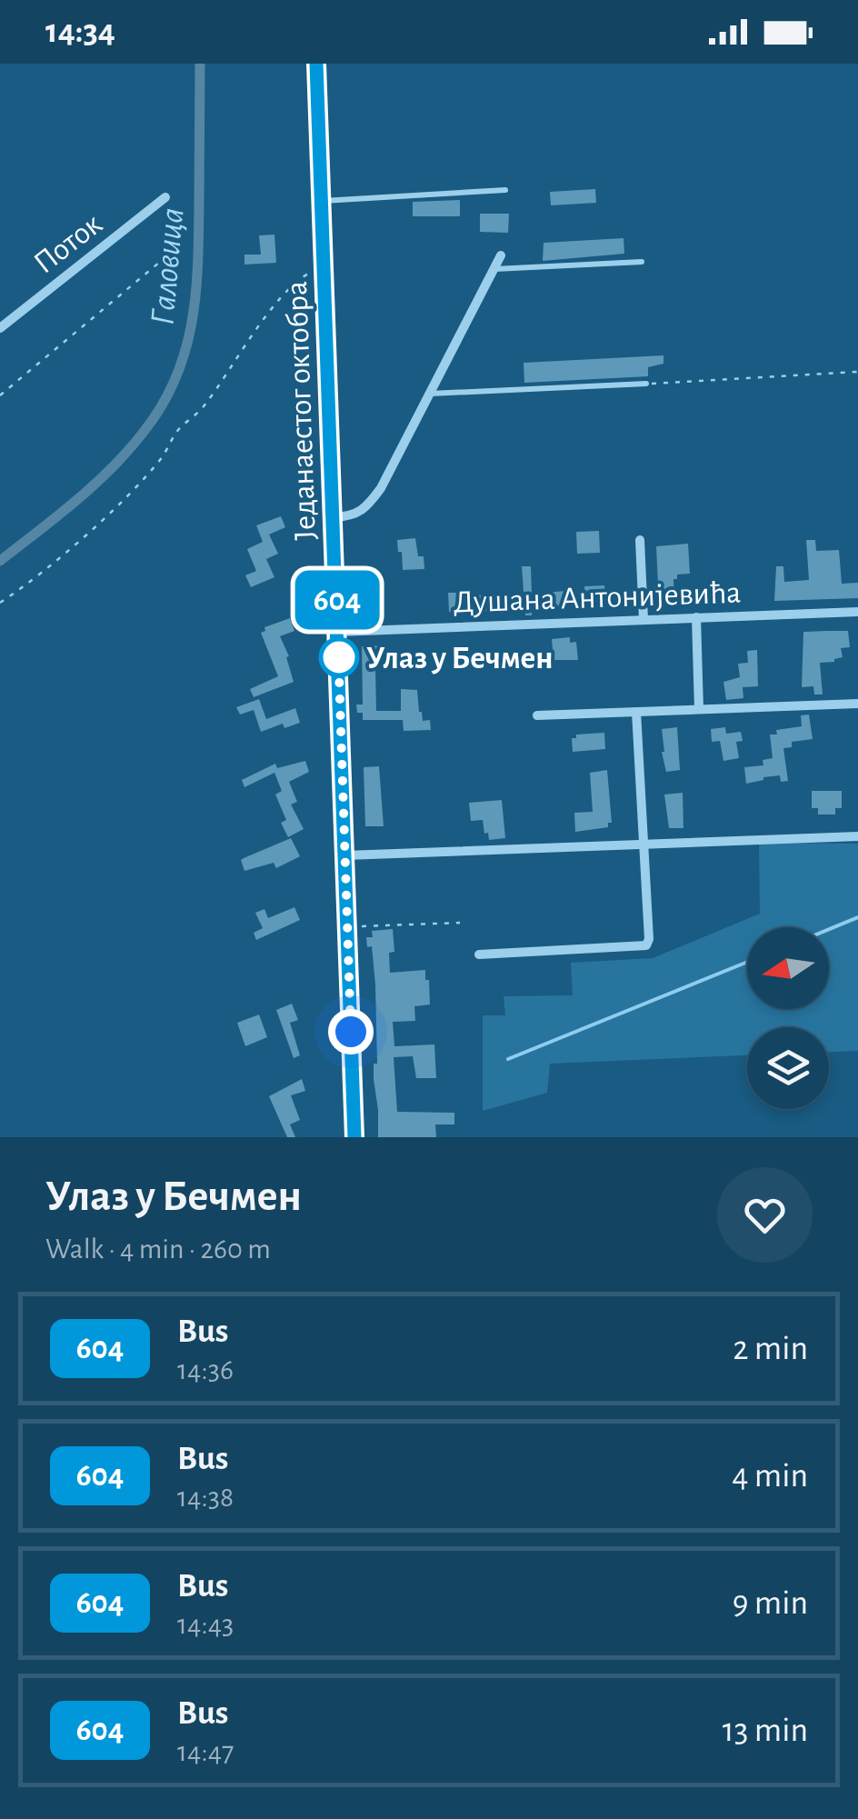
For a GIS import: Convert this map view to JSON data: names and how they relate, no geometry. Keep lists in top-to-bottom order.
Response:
{
  "streets": {
    "main road": ["Једанаестог октобра"],
    "street": ["Поток", "Душана Антонијевића"]
  },
  "crossings": [
    ["Једанаестог октобра", "Душана Антонијевића"]
  ],
  "water": ["Галовица"],
  "places": ["Улаз у Бечмен"],
  "lines": ["bus line 604"],
  "north": "left",
  "page": {
    "status": "14:34",
    "on_map": "604",
    "heading": ["Улаз у Бечмен", "Walk · 4 min · 260 m"],
    "list": [
      {
        "mark": "604",
        "name": "Bus",
        "note": "14:36",
        "value": "2 min"
      },
      {
        "mark": "604",
        "name": "Bus",
        "note": "14:38",
        "value": "4 min"
      },
      {
        "mark": "604",
        "name": "Bus",
        "note": "14:43",
        "value": "9 min"
      },
      {
        "mark": "604",
        "name": "Bus",
        "note": "14:47",
        "value": "13 min"
      }
    ]
  }
}
